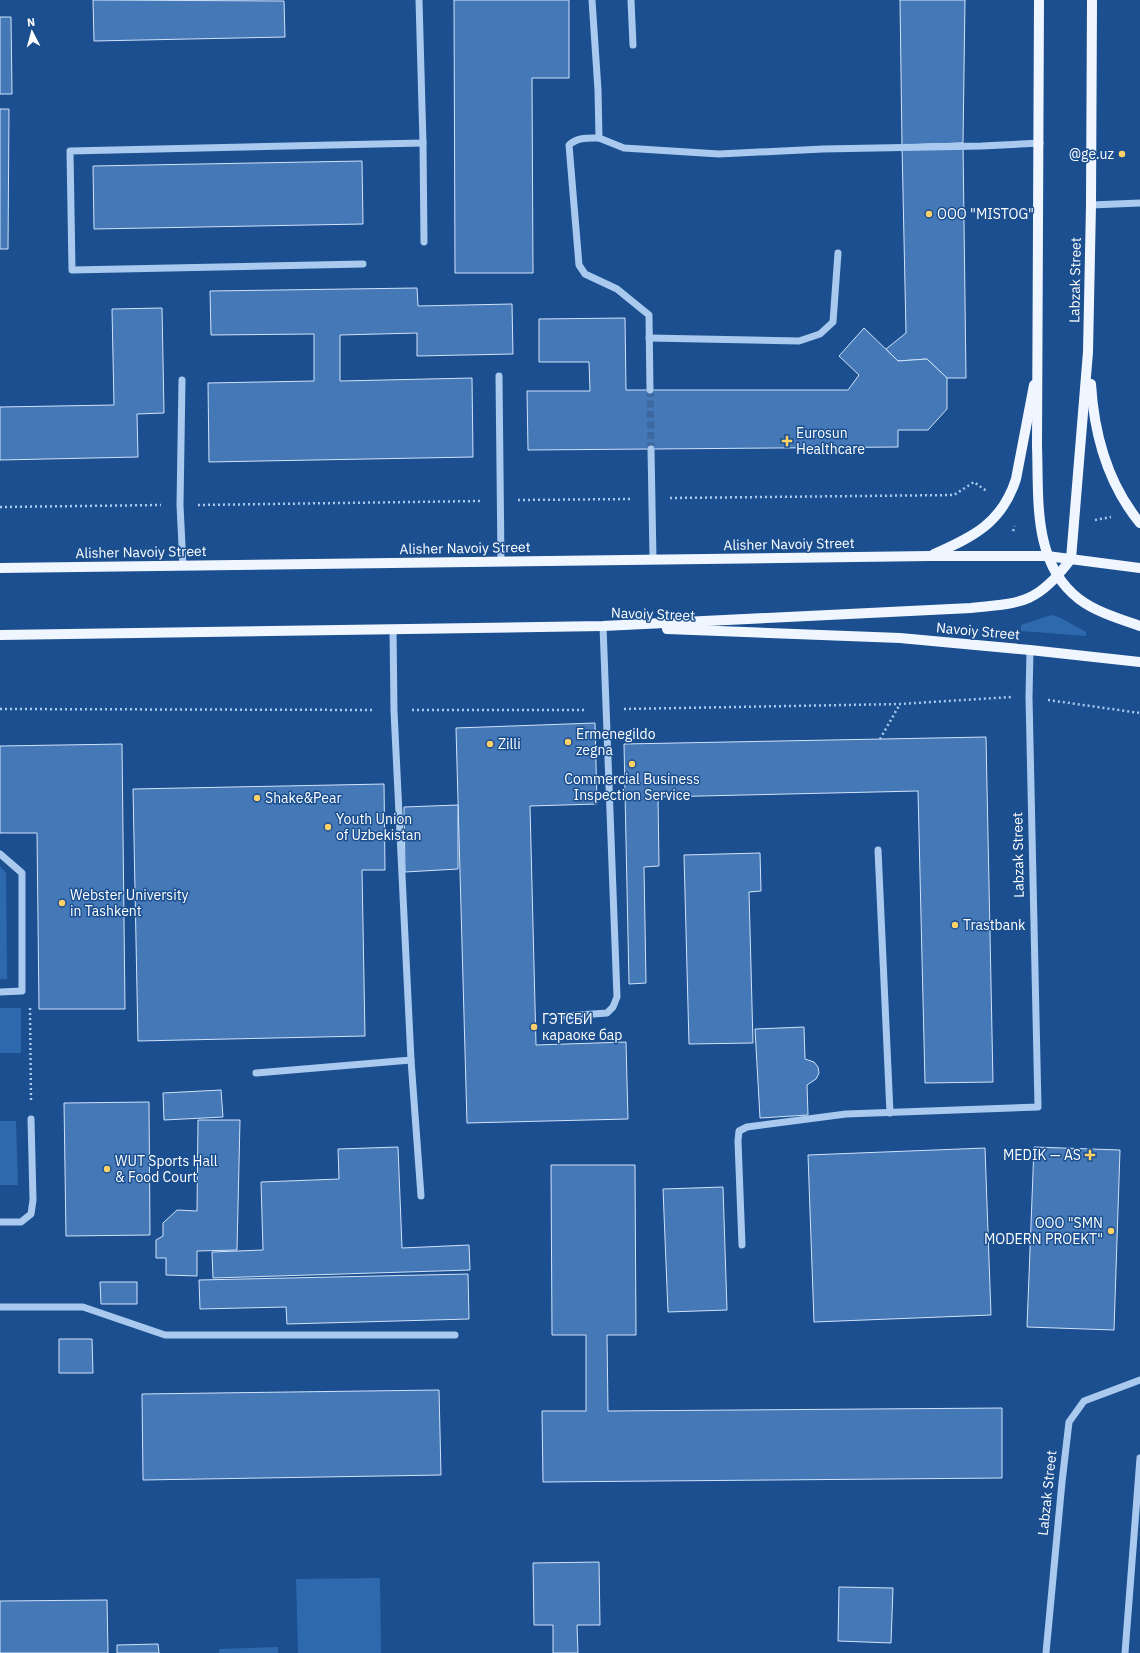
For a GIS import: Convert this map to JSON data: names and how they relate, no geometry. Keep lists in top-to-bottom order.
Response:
{
  "streets": {
    "main road": ["Labzak Street", "Alisher Navoiy Street", "Navoiy Street"]
  },
  "crossings": [
    ["Labzak Street", "Navoiy Street"]
  ],
  "places": {
    "other": [
      "@ge.uz",
      "ООО \"MISTOG\"",
      "Ermenegildo zegna",
      "Zilli",
      "Commercial Business Inspection Service",
      "Shake&Pear",
      "Youth Union of Uzbekistan",
      "Webster University in Tashkent",
      "Trastbank",
      "ГЭТСБИ караоке бар",
      "WUT Sports Hall & Food Court",
      "OOO \"SMN MODERN PROEKT\""
    ],
    "health": ["Eurosun Healthcare", "MEDIK — AS"]
  },
  "north": "top"
}
